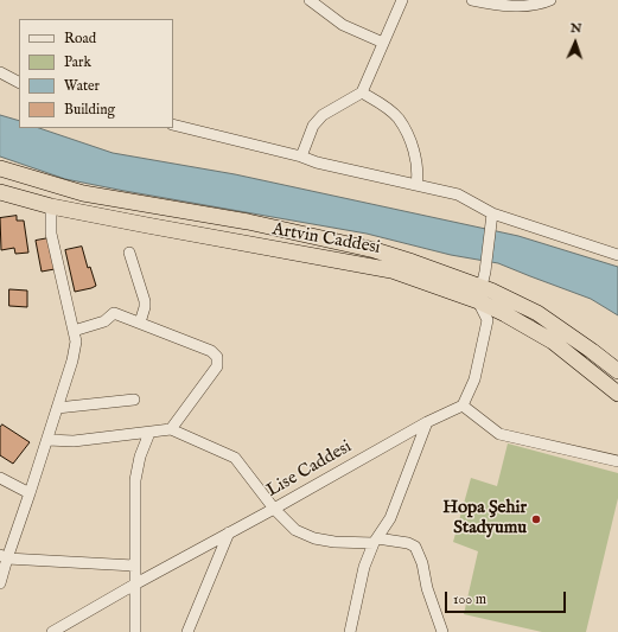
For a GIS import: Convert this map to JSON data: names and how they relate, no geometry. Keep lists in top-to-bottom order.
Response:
{
  "streets": {
    "highway": ["Artvin Caddesi"],
    "street": ["Lise Caddesi"]
  },
  "places": ["Hopa Şehir Stadyumu"],
  "legend": [
    "Road",
    "Park",
    "Water",
    "Building"
  ],
  "scale_bar": "100 m",
  "north": "top"
}
